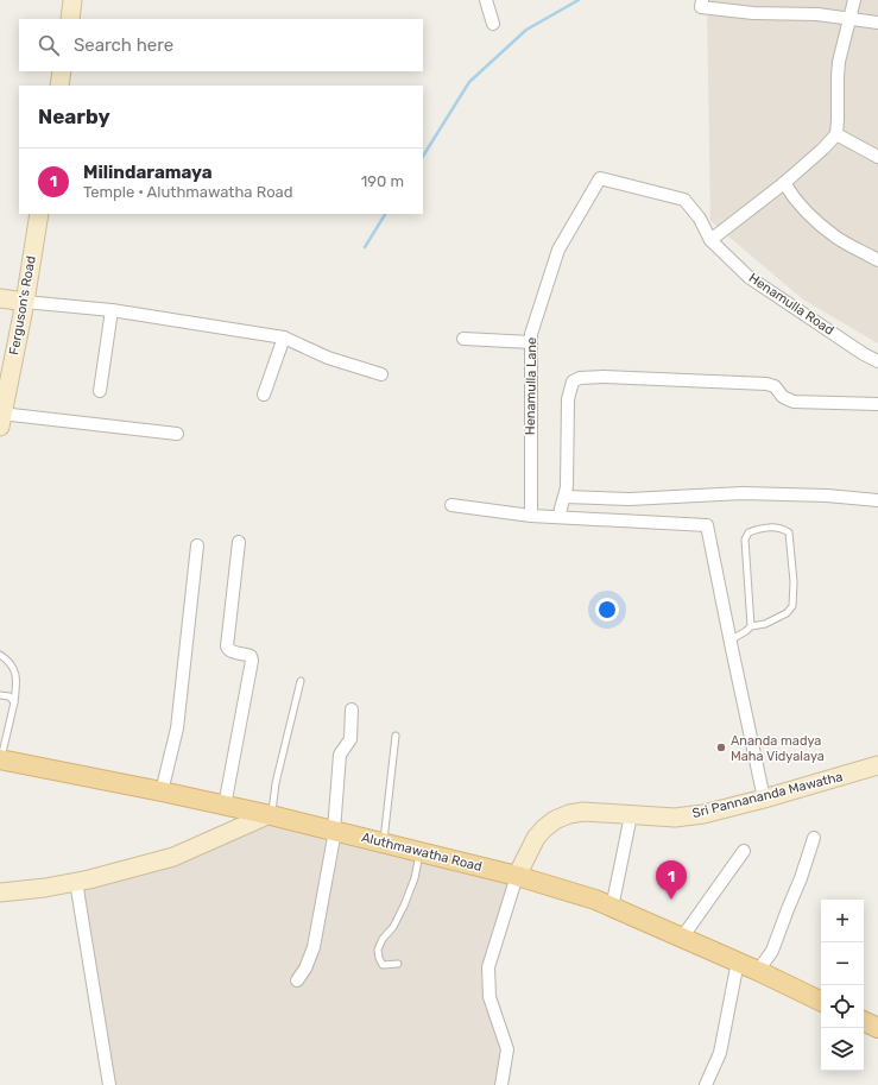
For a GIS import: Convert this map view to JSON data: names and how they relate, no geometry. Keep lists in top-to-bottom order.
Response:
{
  "streets": {
    "main road": ["Aluthmawatha Road"],
    "street": [
      "Henamulla Road",
      "Ferguson's Road",
      "Henamulla Lane",
      "Sri Pannananda Mawatha"
    ]
  },
  "crossings": [
    ["Henamulla Road", "Henamulla Lane"],
    ["Sri Pannananda Mawatha", "Aluthmawatha Road"]
  ],
  "places": ["Ananda madya Maha Vidyalaya"],
  "page": {
    "search": "Search here",
    "heading": "Nearby",
    "list": [
      {
        "mark": "1",
        "name": "Milindaramaya",
        "note": "Temple · Aluthmawatha Road",
        "value": "190 m"
      }
    ],
    "pins": "1",
    "map_buttons": ["+", "−"]
  }
}
